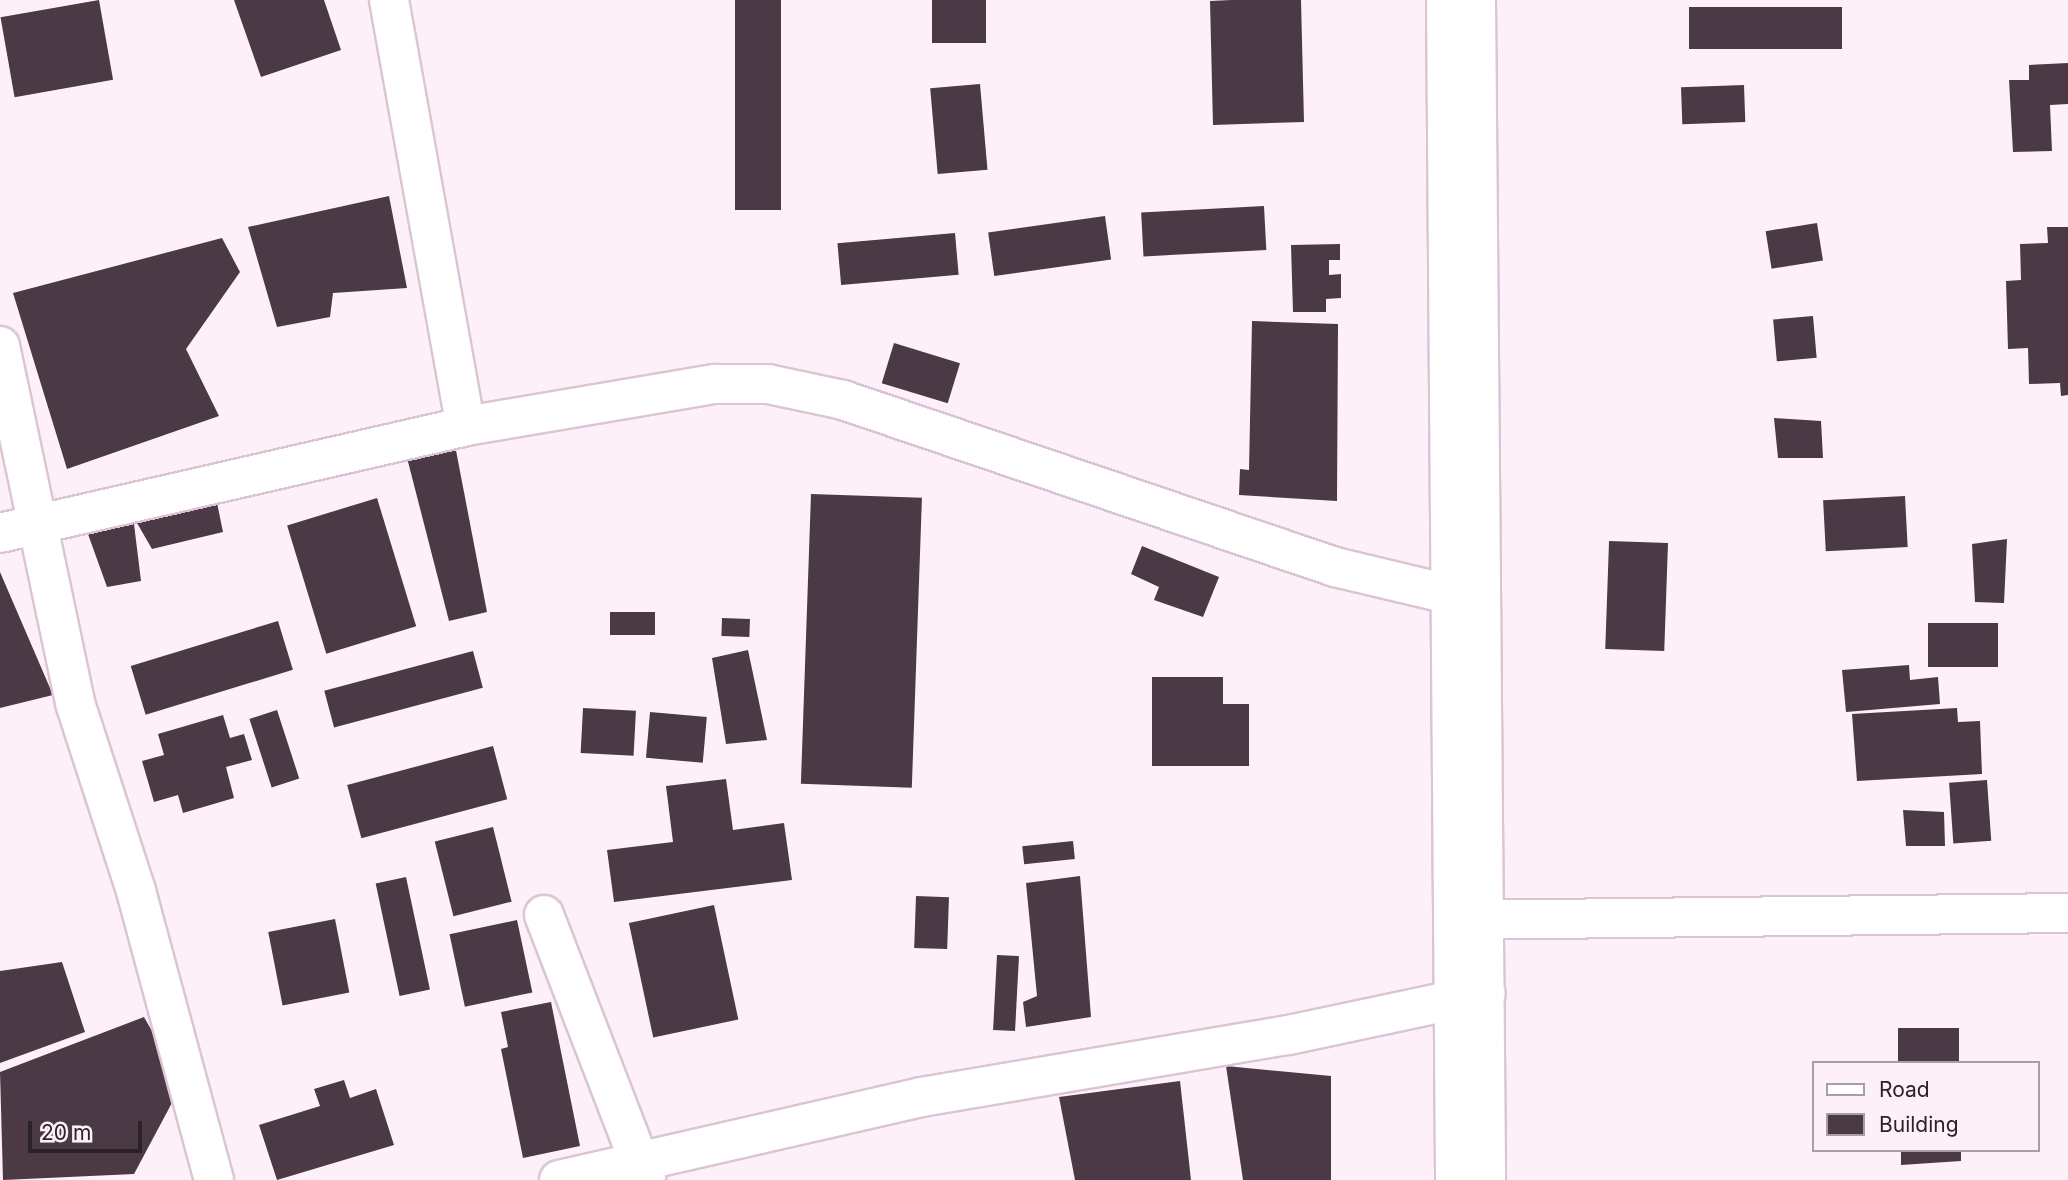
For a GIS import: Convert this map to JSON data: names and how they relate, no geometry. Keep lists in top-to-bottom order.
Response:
{
  "legend": ["Road", "Building"],
  "scale_bar": "20 m"
}
